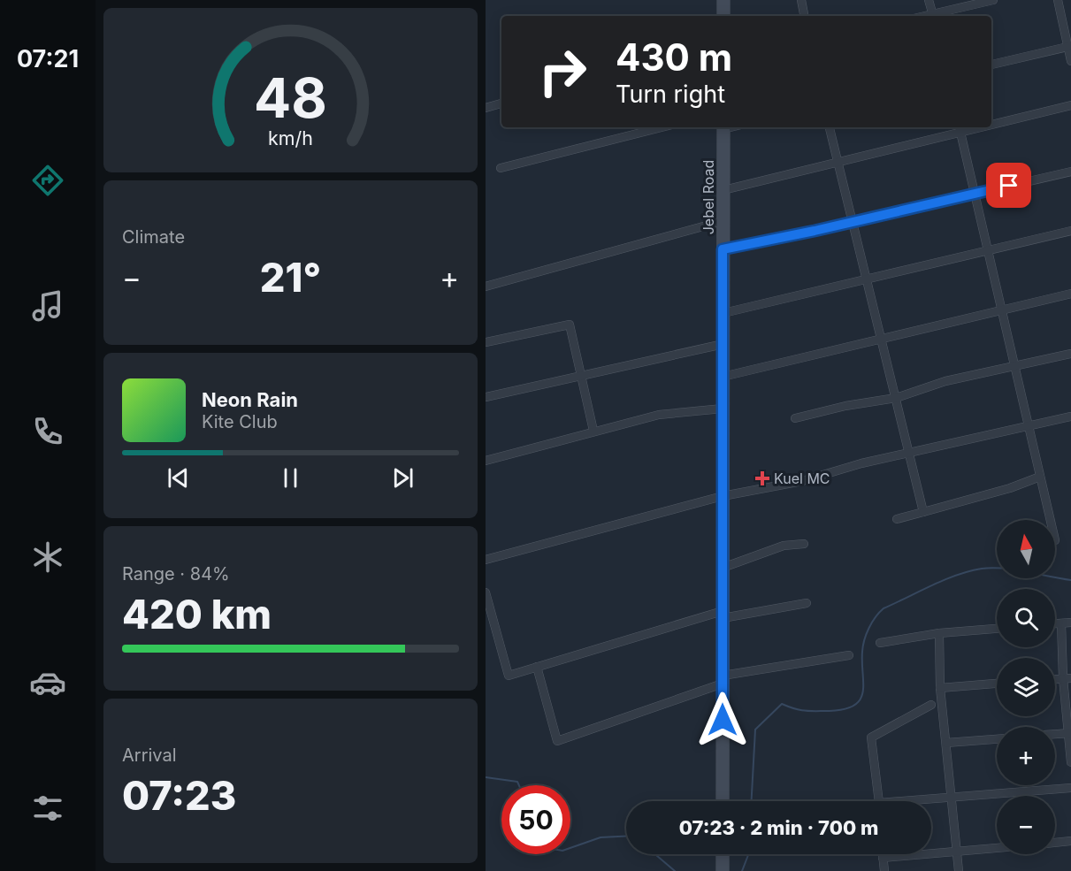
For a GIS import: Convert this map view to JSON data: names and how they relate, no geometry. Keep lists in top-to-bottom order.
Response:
{
  "streets": {
    "main road": ["Jebel Road"]
  },
  "places": {
    "health": ["Kuel MC"]
  },
  "north": "top",
  "page": {
    "tabs": "07:21",
    "turn": ["430 m", "Turn right"],
    "tile": [
      "Climate",
      ["Range · 84%", "420 km"],
      ["Arrival", "07:23"]
    ],
    "heat": ["−", "21°", "+"],
    "song": ["Neon Rain", "Kite Club"],
    "map_buttons": ["+", "−"],
    "limit": "50",
    "trip": "07:23 · 2 min · 700 m",
    "gauge": ["48", "km/h"]
  }
}
